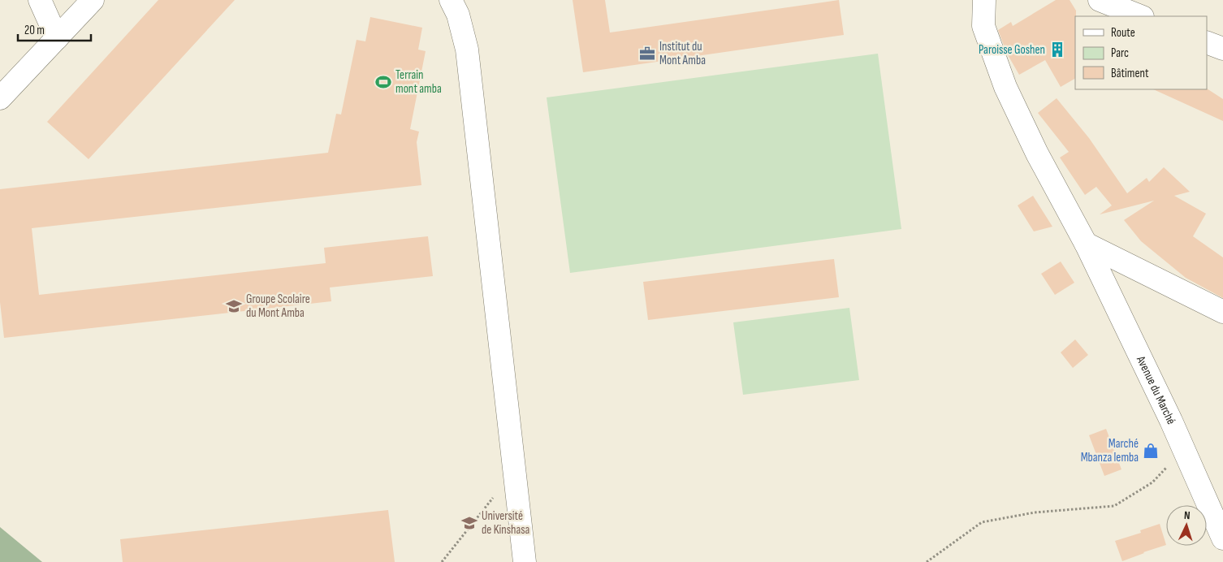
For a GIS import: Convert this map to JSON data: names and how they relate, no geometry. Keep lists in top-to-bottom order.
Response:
{
  "streets": {
    "street": ["Avenue du Marché"]
  },
  "places": {
    "building": ["Paroisse Goshen"],
    "office": ["Institut du Mont Amba"],
    "sports": ["Terrain mont amba"],
    "school or university": ["Groupe Scolaire du Mont Amba", "Université de Kinshasa"],
    "shop": ["Marché Mbanza lemba"]
  },
  "legend": ["Route", "Parc", "Bâtiment"],
  "scale_bar": "20 m",
  "north": "top"
}
